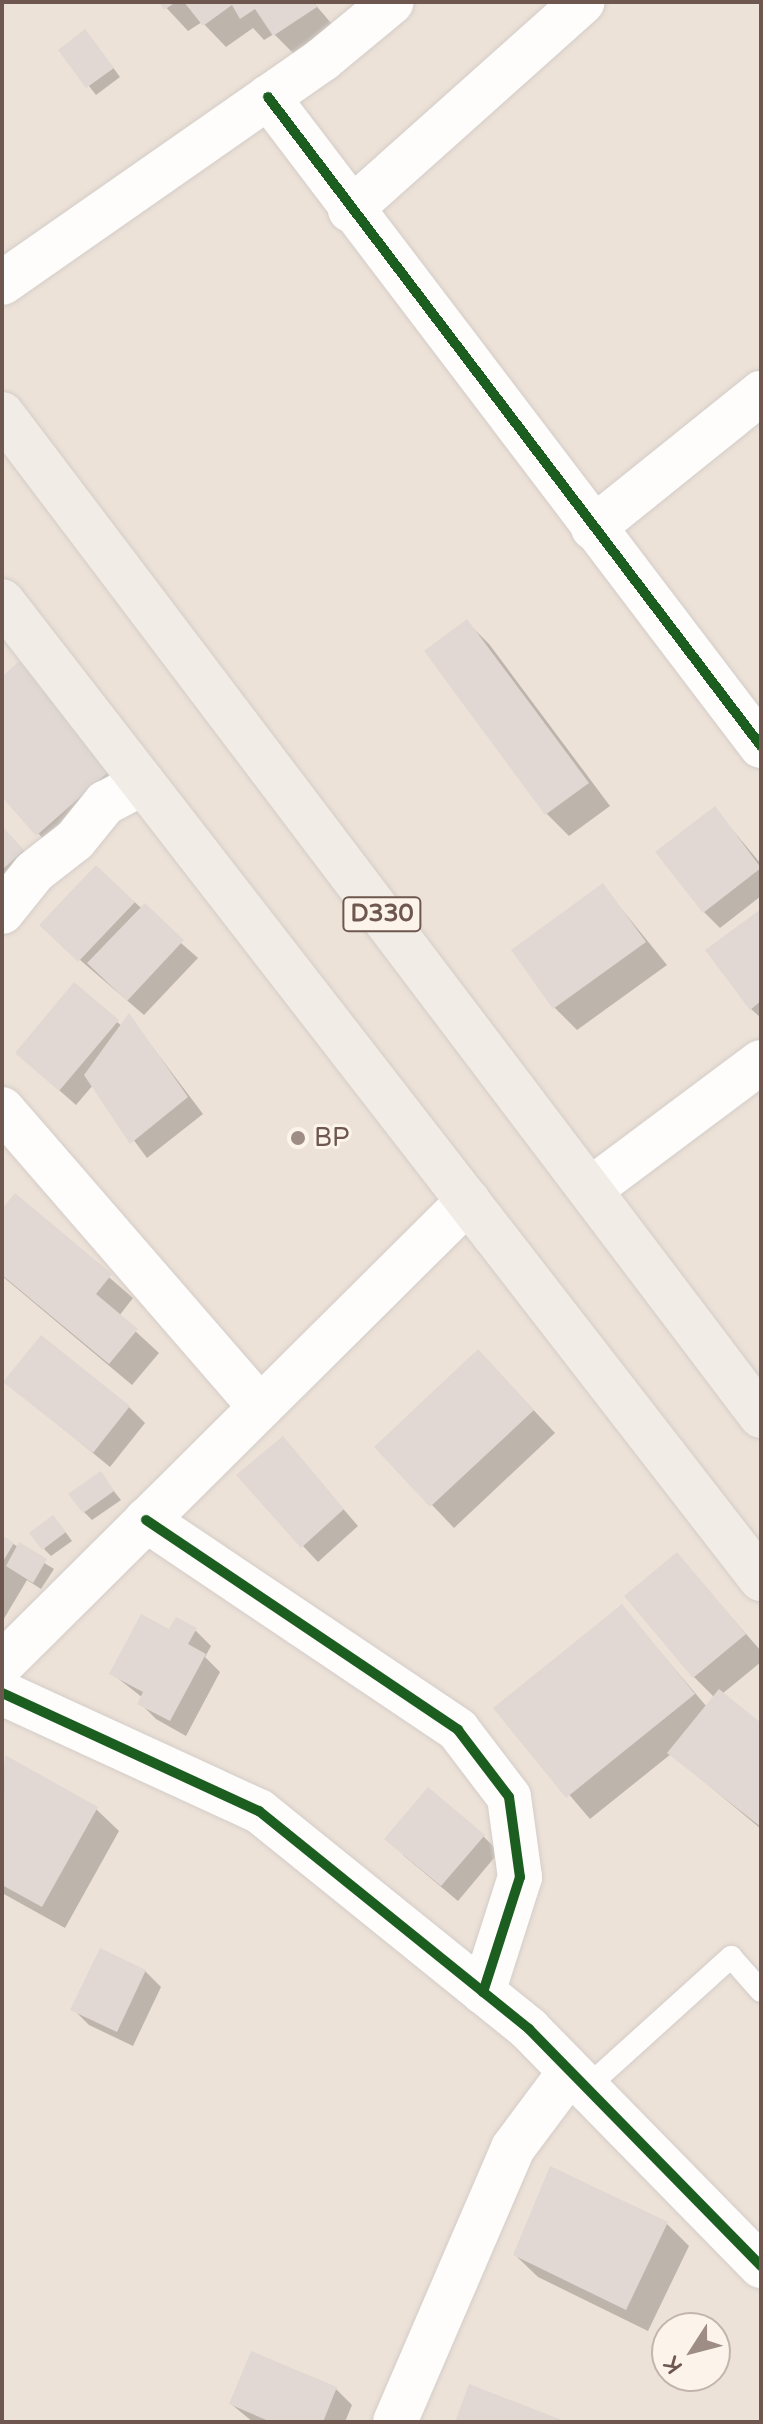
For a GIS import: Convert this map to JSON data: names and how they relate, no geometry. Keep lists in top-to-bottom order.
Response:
{
  "streets": {
    "main road": ["D330"]
  },
  "places": ["BP"],
  "north": "bottom left"
}
